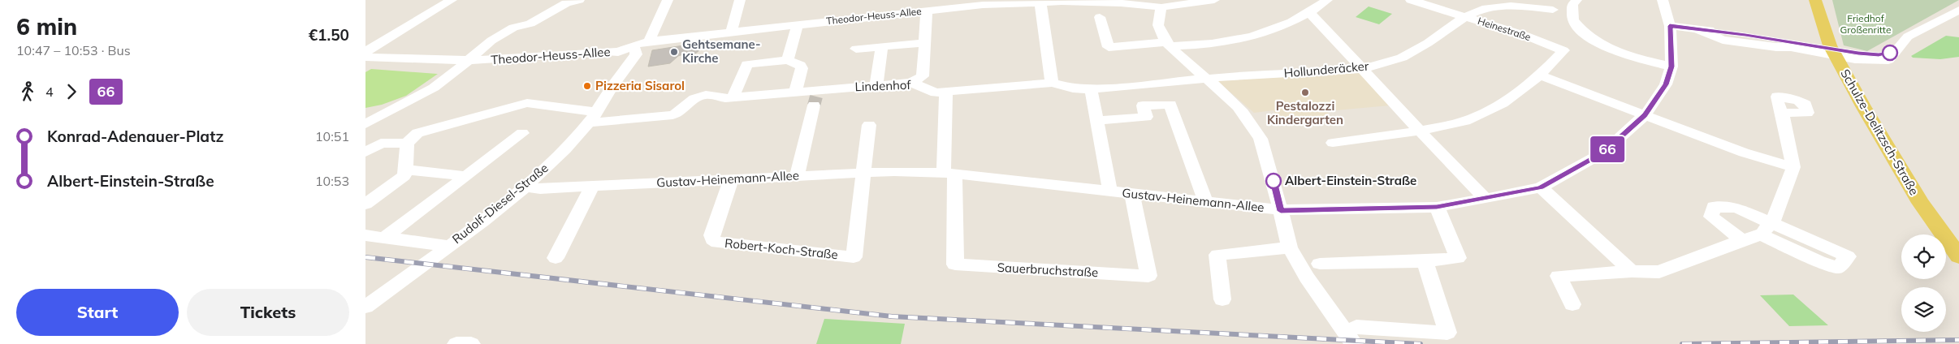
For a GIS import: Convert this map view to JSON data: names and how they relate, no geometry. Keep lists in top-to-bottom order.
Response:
{
  "streets": {
    "main road": ["Schulze-Delitzsch-Straße"],
    "street": [
      "Theodor-Heuss-Allee",
      "Heinestraße",
      "Hollunderäcker",
      "Lindenhof",
      "Gustav-Heinemann-Allee",
      "Rudolf-Diesel-Straße",
      "Robert-Koch-Straße",
      "Sauerbruchstraße"
    ]
  },
  "crossings": [
    ["Theodor-Heuss-Allee", "Rudolf-Diesel-Straße"],
    ["Heinestraße", "Hollunderäcker"],
    ["Hollunderäcker", "Lindenhof"],
    ["Lindenhof", "Rudolf-Diesel-Straße"],
    ["Gustav-Heinemann-Allee", "Rudolf-Diesel-Straße"],
    ["Gustav-Heinemann-Allee", "Robert-Koch-Straße"],
    ["Gustav-Heinemann-Allee", "Sauerbruchstraße"]
  ],
  "parks": ["Friedhof Großenritte"],
  "places": [
    "Gehtsemane- Kirche",
    "Pizzeria Sisarol",
    "Pestalozzi Kindergarten",
    "Albert-Einstein-Straße"
  ],
  "lines": ["bus line 66"],
  "page": {
    "heading": ["6 min", "10:47 – 10:53 · Bus", "€1.50"],
    "on_map": "66",
    "legs": ["4", "66"],
    "list": [
      {
        "name": "Konrad-Adenauer-Platz",
        "value": "10:51"
      },
      {
        "name": "Albert-Einstein-Straße",
        "value": "10:53"
      }
    ],
    "buttons": ["Start", "Tickets"]
  }
}
